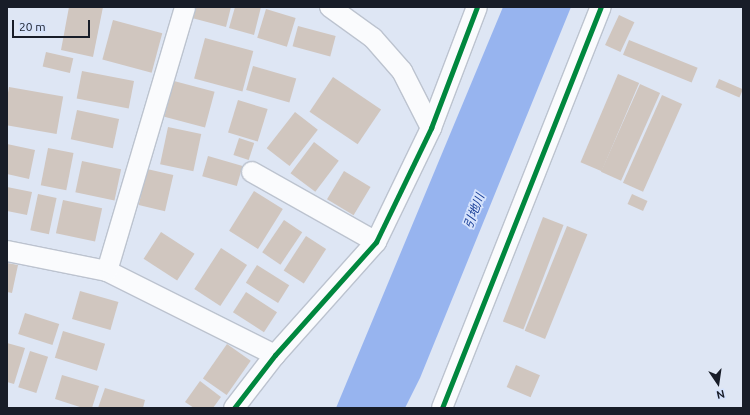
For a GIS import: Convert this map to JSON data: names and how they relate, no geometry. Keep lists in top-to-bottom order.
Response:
{
  "water": ["引地川"],
  "scale_bar": "20 m",
  "north": "bottom"
}
